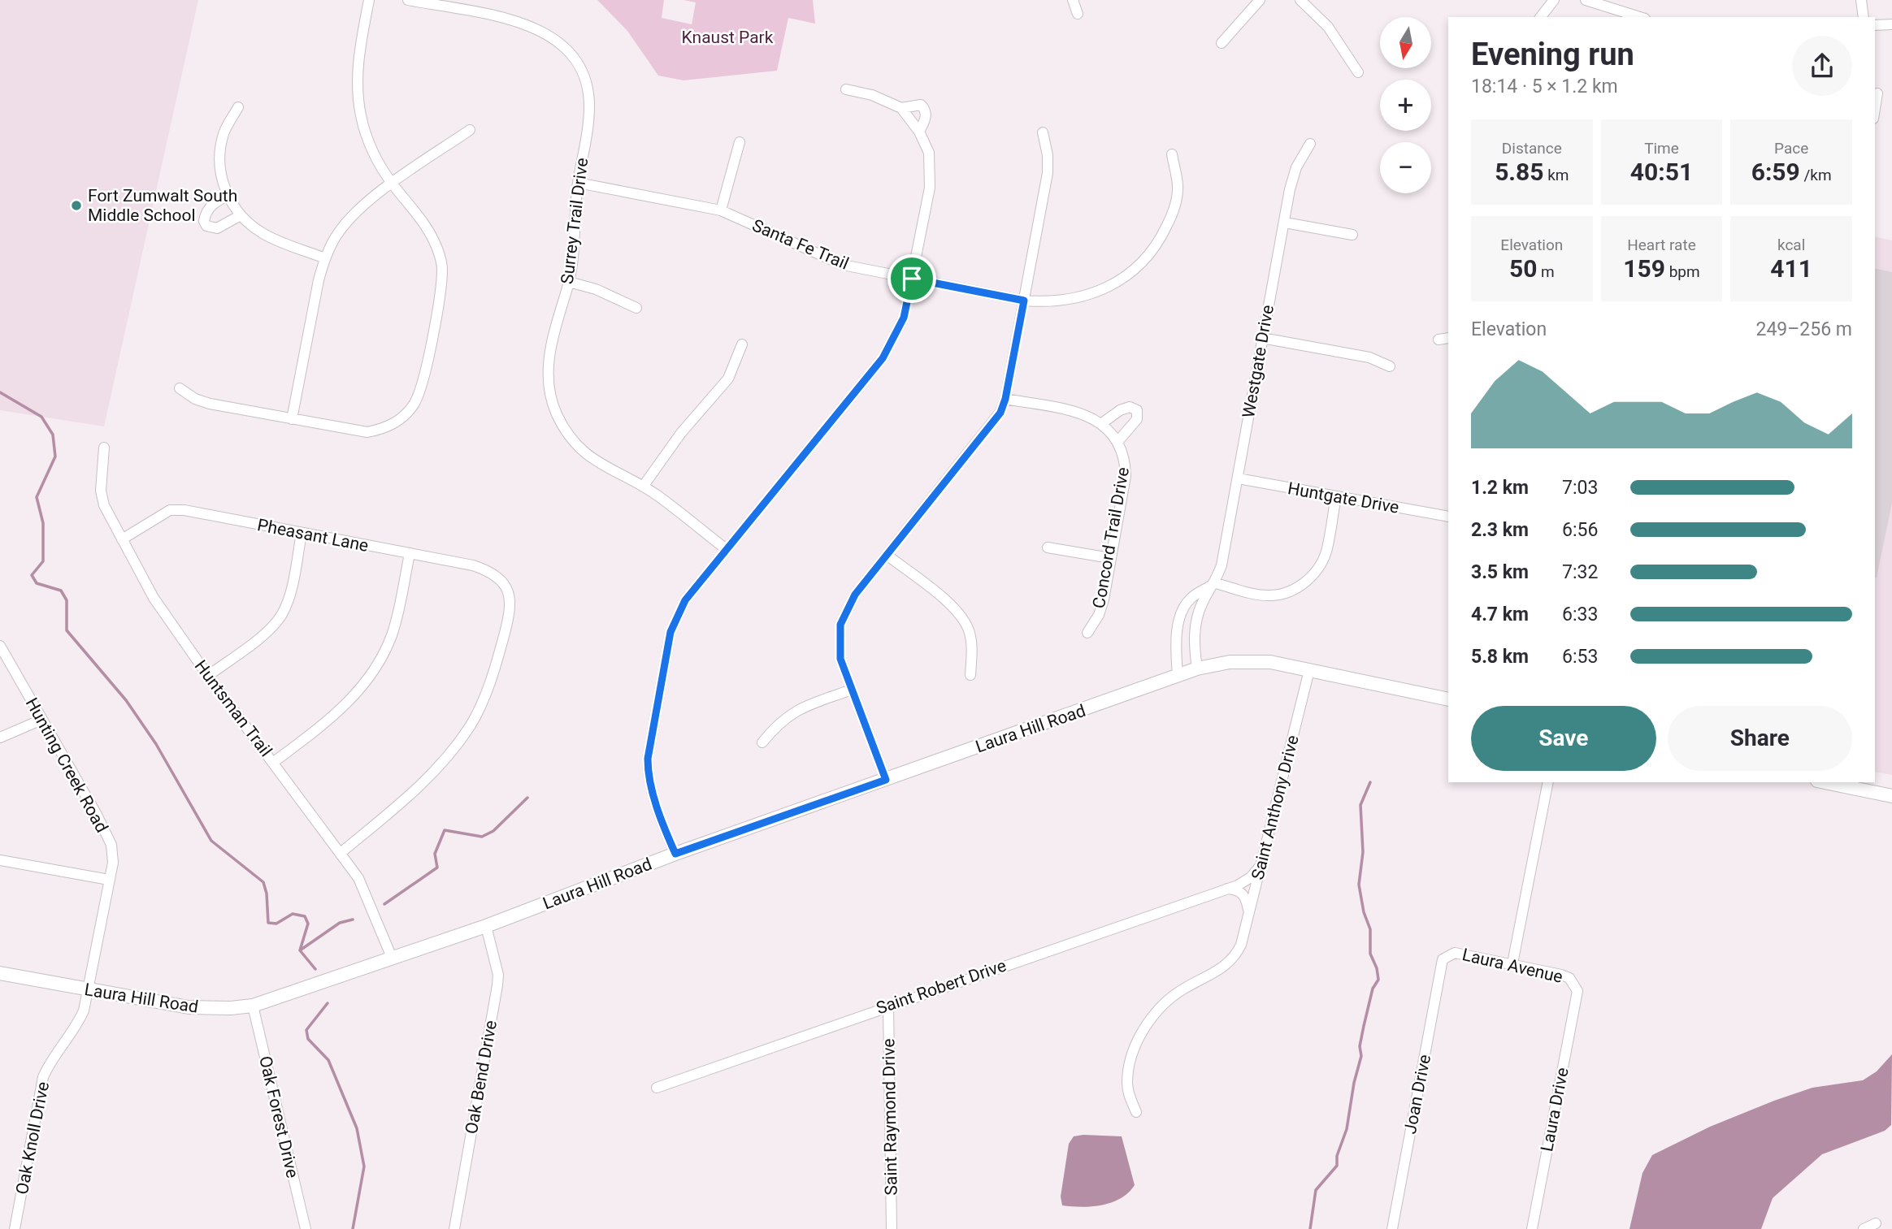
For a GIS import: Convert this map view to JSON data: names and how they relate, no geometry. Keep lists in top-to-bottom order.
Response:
{
  "streets": {
    "main road": ["Laura Hill Road"],
    "street": [
      "Surrey Trail Drive",
      "Santa Fe Trail",
      "Westgate Drive",
      "Huntgate Drive",
      "Pheasant Lane",
      "Concord Trail Drive",
      "Huntsman Trail",
      "Hunting Creek Road",
      "Saint Anthony Drive",
      "Laura Avenue",
      "Saint Robert Drive",
      "Oak Bend Drive",
      "Joan Drive",
      "Laura Drive",
      "Oak Forest Drive",
      "Saint Raymond Drive",
      "Oak Knoll Drive"
    ]
  },
  "crossings": [
    ["Surrey Trail Drive", "Santa Fe Trail"],
    ["Westgate Drive", "Huntgate Drive"],
    ["Westgate Drive", "Laura Hill Road"],
    ["Pheasant Lane", "Huntsman Trail"],
    ["Huntsman Trail", "Laura Hill Road"],
    ["Laura Hill Road", "Hunting Creek Road"],
    ["Laura Hill Road", "Saint Anthony Drive"],
    ["Laura Hill Road", "Oak Bend Drive"],
    ["Laura Hill Road", "Oak Forest Drive"],
    ["Laura Hill Road", "Oak Knoll Drive"],
    ["Hunting Creek Road", "Oak Knoll Drive"],
    ["Saint Anthony Drive", "Saint Robert Drive"],
    ["Laura Avenue", "Joan Drive"],
    ["Laura Avenue", "Laura Drive"],
    ["Saint Robert Drive", "Saint Raymond Drive"]
  ],
  "parks": ["Knaust Park"],
  "places": ["Fort Zumwalt South Middle School"],
  "north": "bottom",
  "page": {
    "map_buttons": ["+", "−"],
    "heading": ["Evening run", "18:14 · 5 × 1.2 km"],
    "stats": [
      ["Distance", "5.85 km"],
      ["Time", "40:51"],
      ["Pace", "6:59 /km"],
      ["Elevation", "50 m"],
      ["Heart rate", "159 bpm"],
      ["kcal", "411"]
    ],
    "chart": ["Elevation", "249–256 m"],
    "list": [
      {
        "name": "1.2 km",
        "note": "7:03"
      },
      {
        "name": "2.3 km",
        "note": "6:56"
      },
      {
        "name": "3.5 km",
        "note": "7:32"
      },
      {
        "name": "4.7 km",
        "note": "6:33"
      },
      {
        "name": "5.8 km",
        "note": "6:53"
      }
    ],
    "buttons": ["Save", "Share"]
  }
}
